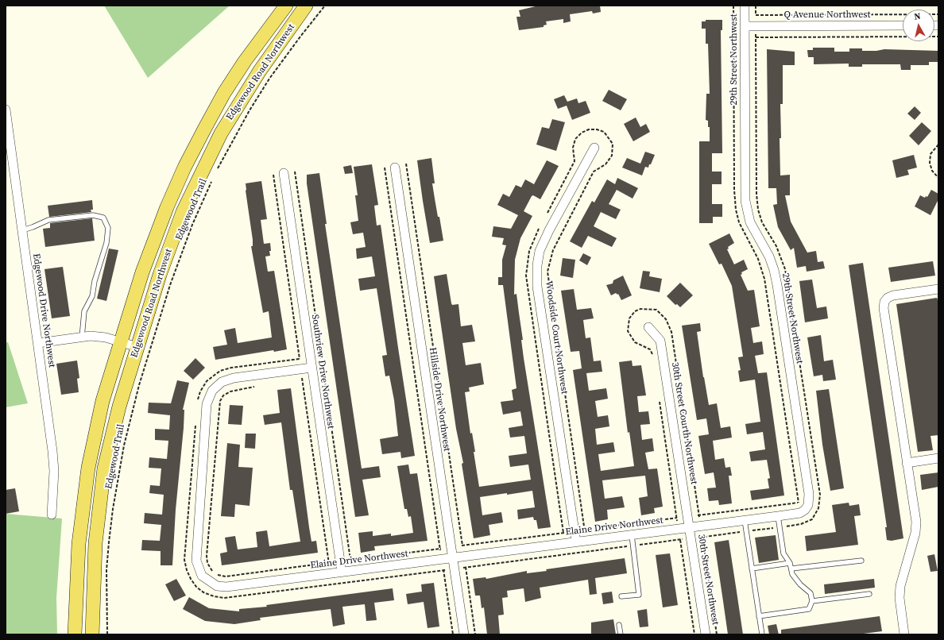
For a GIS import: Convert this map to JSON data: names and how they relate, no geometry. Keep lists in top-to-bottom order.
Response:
{
  "streets": {
    "main road": ["Edgewood Road Northwest"],
    "street": [
      "Q Avenue Northwest",
      "29th Street Northwest",
      "Edgewood Drive Northwest",
      "Woodside Court Northwest",
      "Southview Drive Northwest",
      "Hillside Drive Northwest",
      "30th Street Courth Northwest",
      "Elaine Drive Northwest",
      "30th Street Northwest"
    ],
    "path": ["Edgewood Trail"]
  },
  "crossings": [
    ["Q Avenue Northwest", "29th Street Northwest"],
    ["29th Street Northwest", "Elaine Drive Northwest"],
    ["Woodside Court Northwest", "Elaine Drive Northwest"],
    ["Southview Drive Northwest", "Elaine Drive Northwest"],
    ["Hillside Drive Northwest", "Elaine Drive Northwest"],
    ["30th Street Courth Northwest", "Elaine Drive Northwest"],
    ["30th Street Courth Northwest", "30th Street Northwest"],
    ["Elaine Drive Northwest", "30th Street Northwest"]
  ],
  "north": "top"
}
